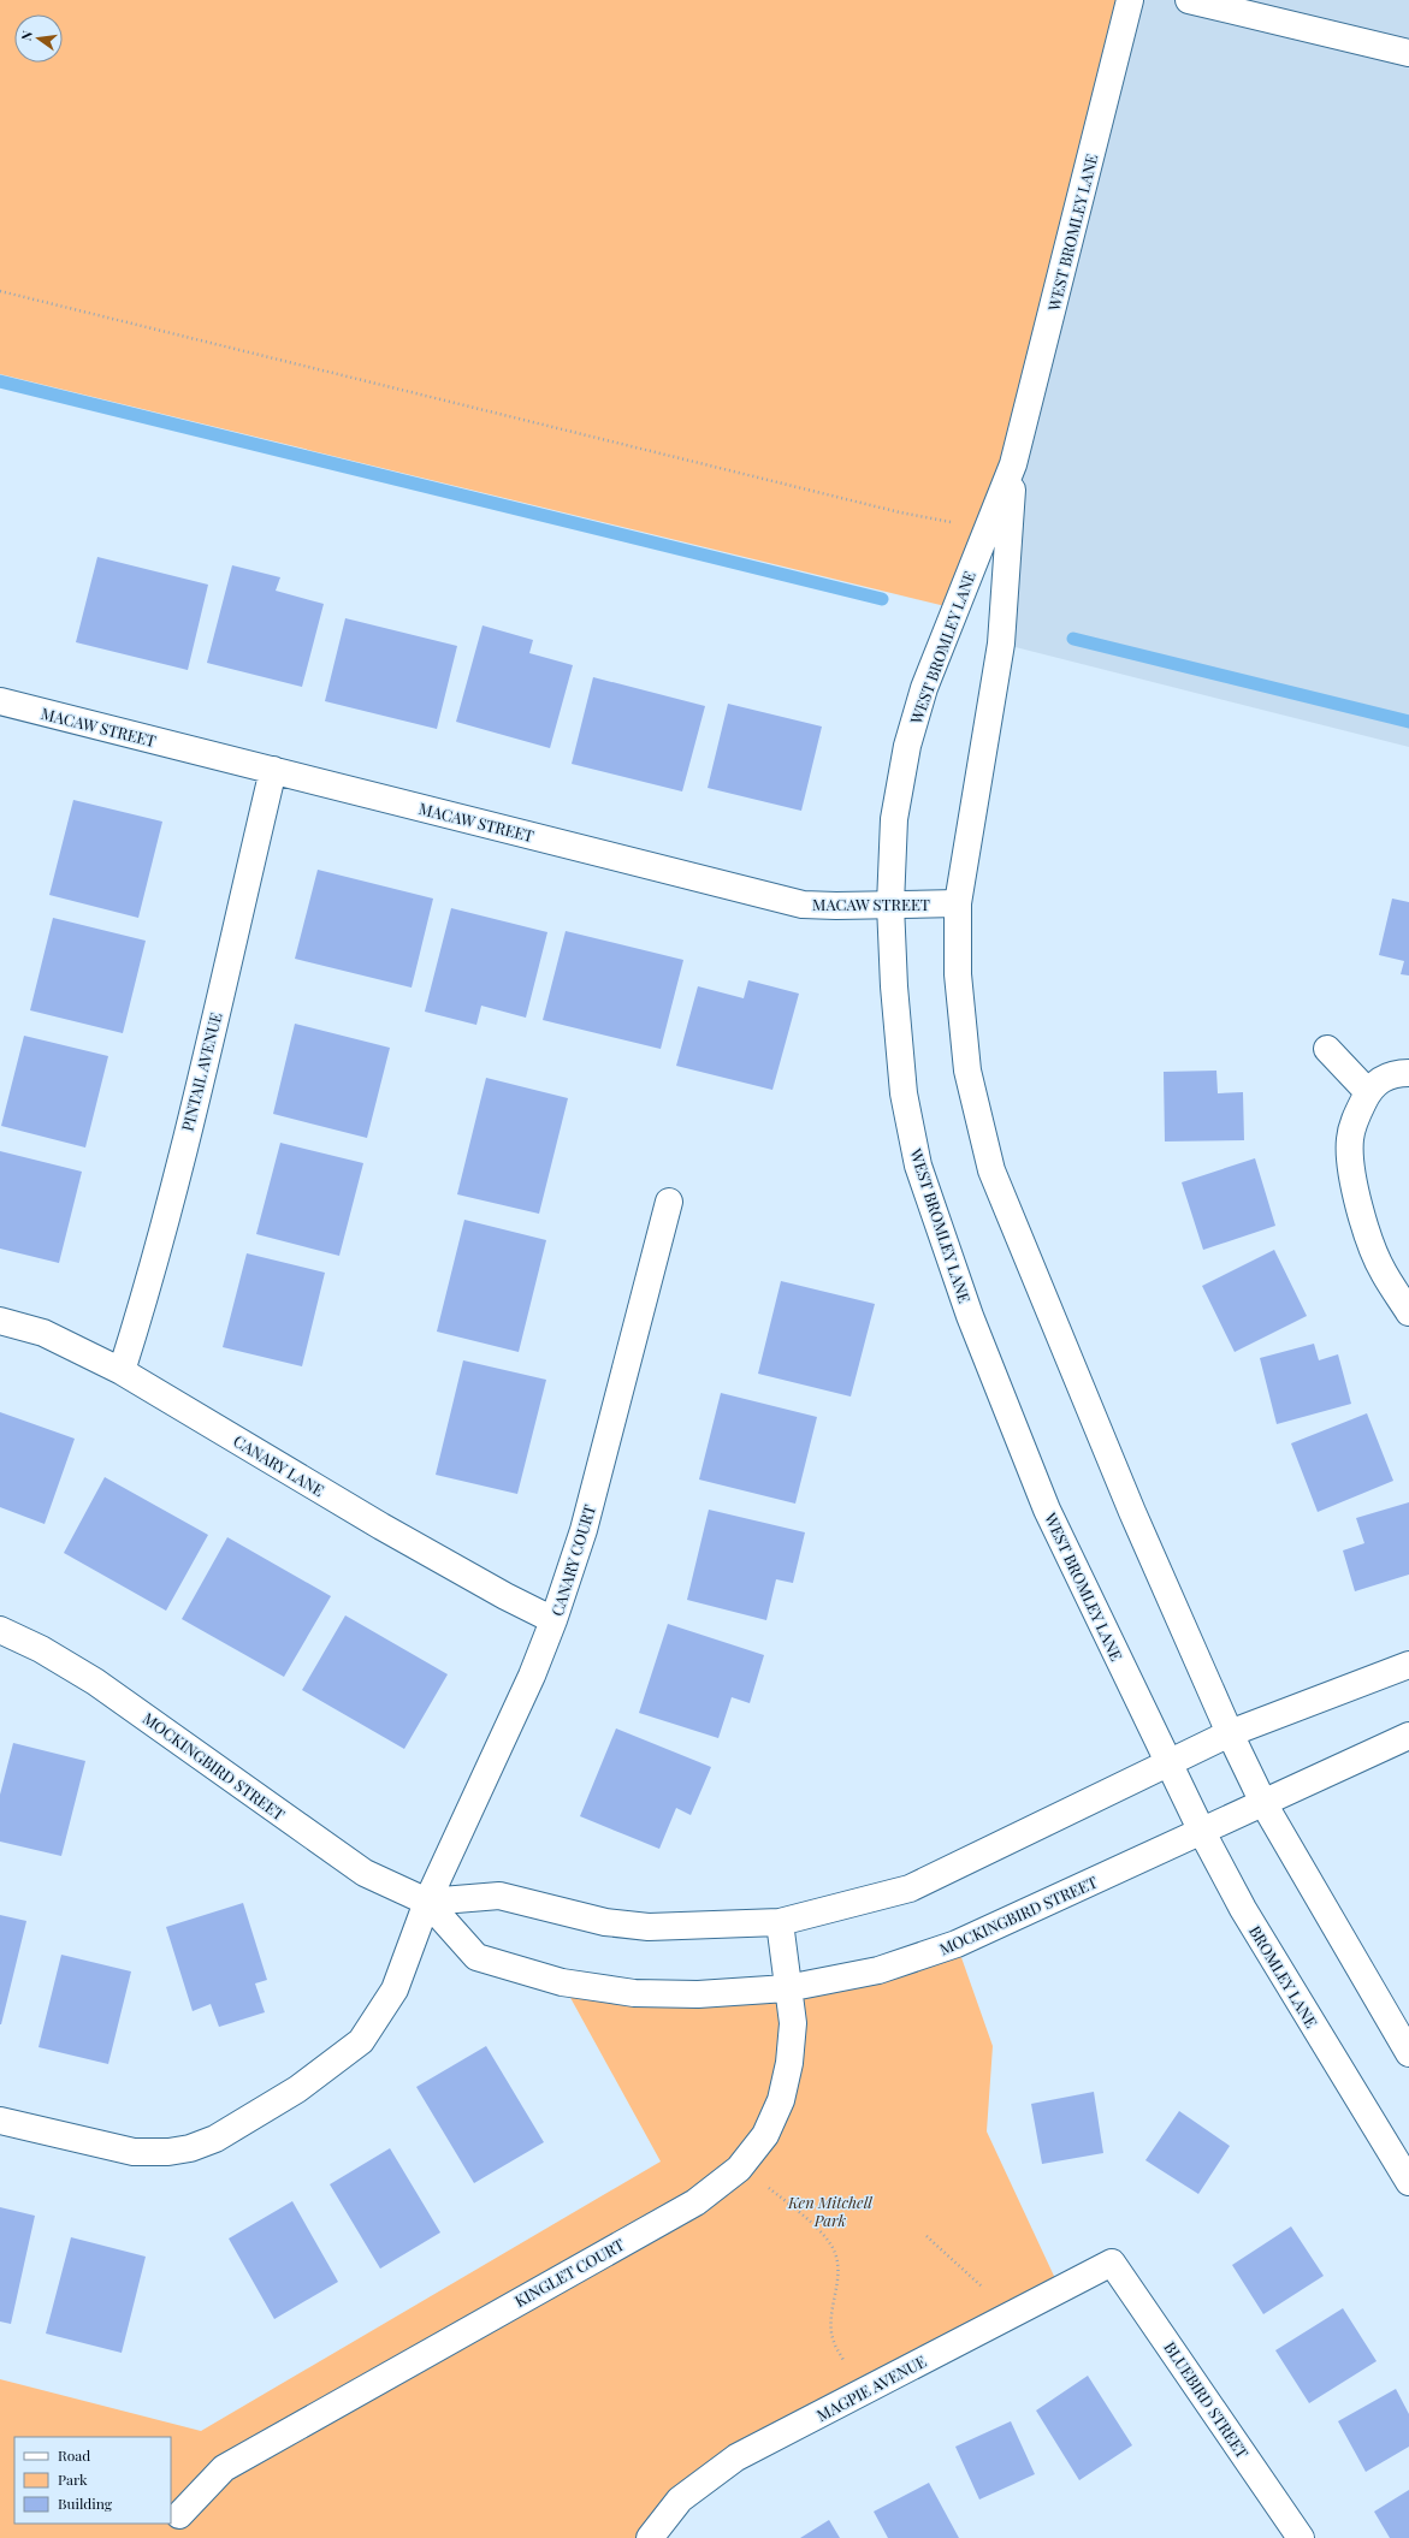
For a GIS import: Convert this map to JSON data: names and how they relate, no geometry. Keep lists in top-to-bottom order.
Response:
{
  "streets": {
    "street": [
      "WEST BROMLEY LANE",
      "MACAW STREET",
      "PINTAIL AVENUE",
      "CANARY LANE",
      "CANARY COURT",
      "MOCKINGBIRD STREET",
      "BROMLEY LANE",
      "KINGLET COURT",
      "MAGPIE AVENUE",
      "BLUEBIRD STREET"
    ]
  },
  "crossings": [
    ["WEST BROMLEY LANE", "MACAW STREET"],
    ["WEST BROMLEY LANE", "MOCKINGBIRD STREET"],
    ["WEST BROMLEY LANE", "BROMLEY LANE"],
    ["MACAW STREET", "PINTAIL AVENUE"],
    ["PINTAIL AVENUE", "CANARY LANE"],
    ["CANARY LANE", "CANARY COURT"],
    ["CANARY COURT", "MOCKINGBIRD STREET"],
    ["MOCKINGBIRD STREET", "BROMLEY LANE"],
    ["MOCKINGBIRD STREET", "KINGLET COURT"],
    ["MAGPIE AVENUE", "BLUEBIRD STREET"]
  ],
  "parks": ["Ken Mitchell Park"],
  "legend": ["Road", "Park", "Building"],
  "north": "left"
}
